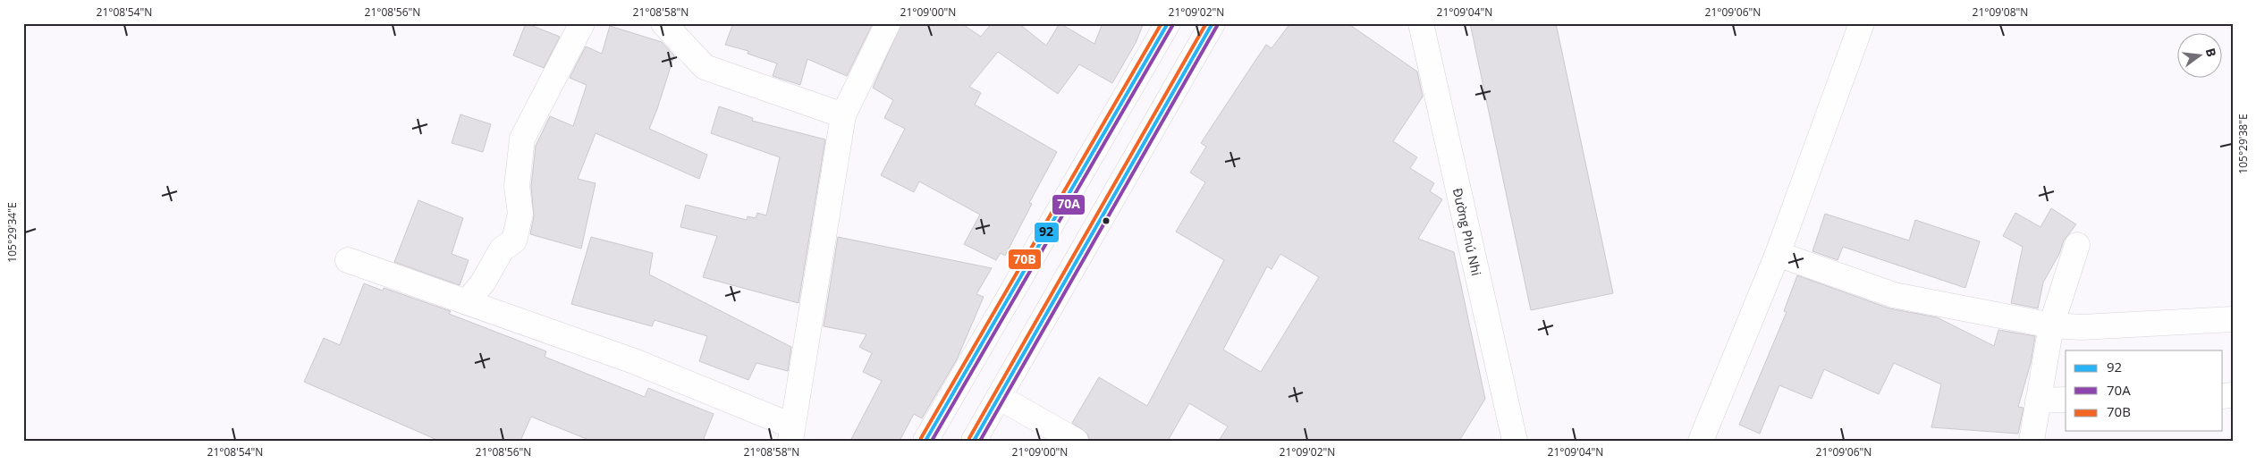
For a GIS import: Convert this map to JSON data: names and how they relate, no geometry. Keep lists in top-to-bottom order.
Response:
{
  "streets": {
    "main road": ["Đường Phú Nhi"]
  },
  "lines": ["transit line 92", "transit line 70B", "transit line 70A"],
  "legend": ["92", "70A", "70B"],
  "north": "right",
  "coordinates": [
    "21°08'54\"N",
    "21°08'56\"N",
    "21°08'58\"N",
    "21°09'00\"N",
    "21°09'02\"N",
    "21°09'04\"N",
    "21°09'06\"N",
    "21°09'08\"N",
    "105°29'38\"E",
    "105°29'34\"E"
  ]
}
